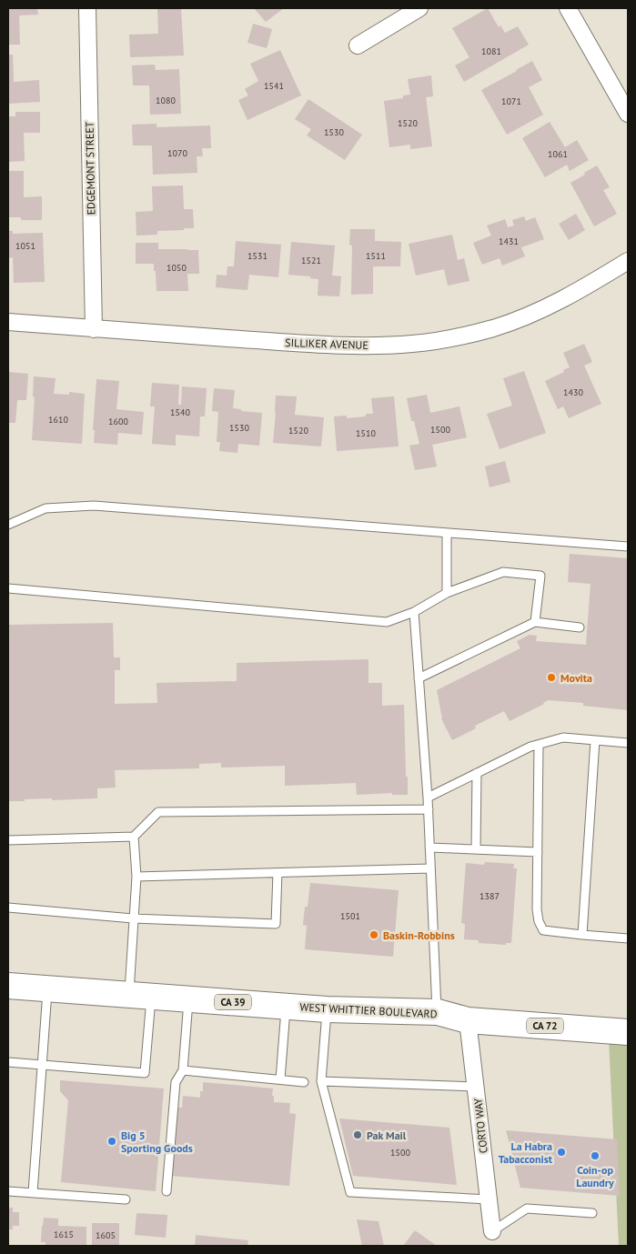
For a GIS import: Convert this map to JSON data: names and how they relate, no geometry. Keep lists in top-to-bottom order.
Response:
{
  "streets": {
    "main road": ["CA 39", "WEST WHITTIER BOULEVARD", "CA 72"],
    "street": ["EDGEMONT STREET", "SILLIKER AVENUE", "CORTO WAY"]
  },
  "crossings": [
    ["EDGEMONT STREET", "SILLIKER AVENUE"],
    ["WEST WHITTIER BOULEVARD", "CORTO WAY"]
  ],
  "places": [
    "Movita",
    "Baskin-Robbins",
    "Pak Mail",
    "Big 5 Sporting Goods",
    "La Habra Tabacconist",
    "Coin-op Laundry"
  ],
  "house_numbers": [
    "1081",
    "1541",
    "1080",
    "1071",
    "1520",
    "1530",
    "1070",
    "1061",
    "1431",
    "1051",
    "1531",
    "1511",
    "1521",
    "1050",
    "1430",
    "1540",
    "1610",
    "1600",
    "1530",
    "1500",
    "1520",
    "1510",
    "1387",
    "1501",
    "1500",
    "1615",
    "1605"
  ]
}
